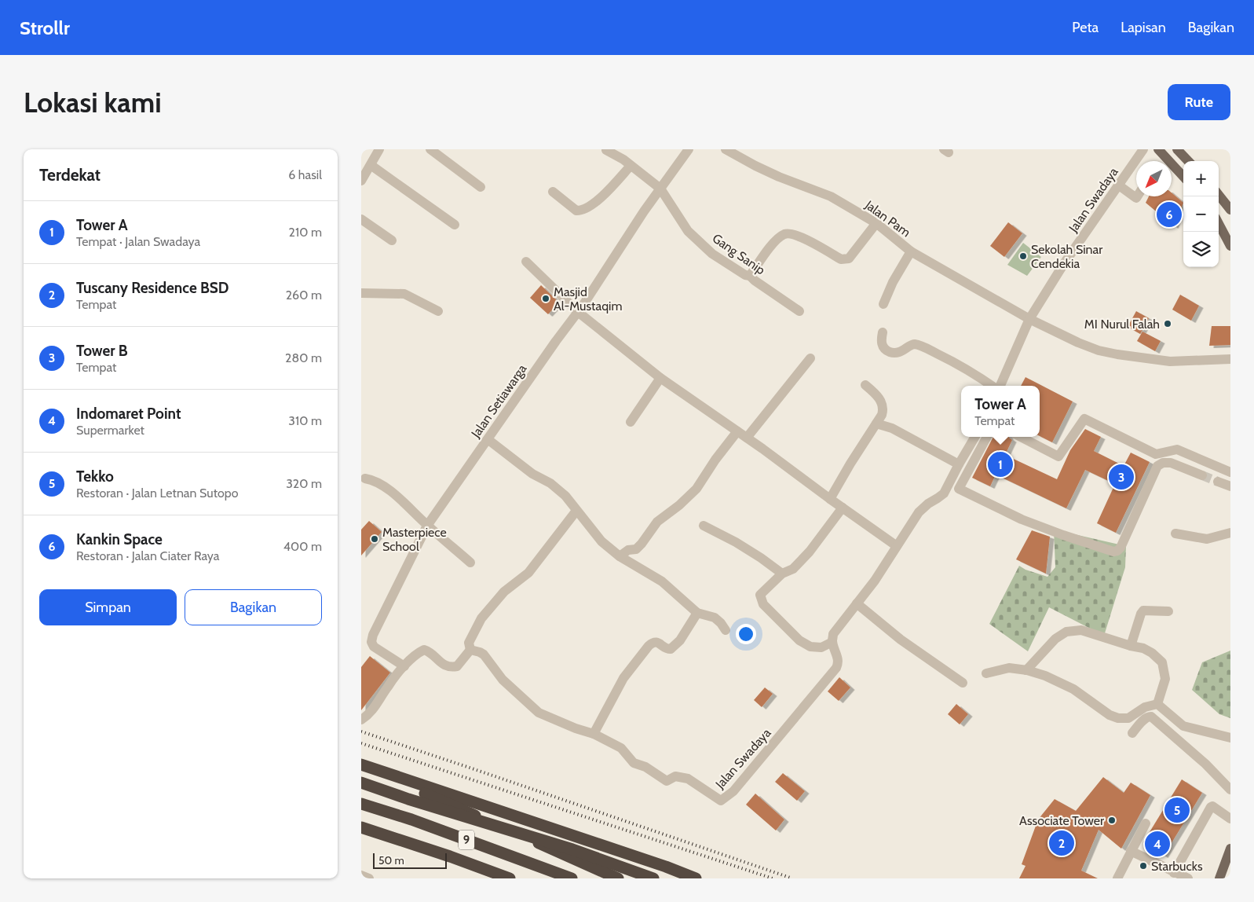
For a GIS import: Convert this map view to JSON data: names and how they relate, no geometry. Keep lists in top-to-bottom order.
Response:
{
  "streets": {
    "highway": ["9"],
    "street": [
      "Jalan Swadaya",
      "Jalan Pam",
      "Gang Sanip",
      "Jalan Setiawarga"
    ]
  },
  "crossings": [
    ["Jalan Swadaya", "Jalan Pam"],
    ["Gang Sanip", "Jalan Setiawarga"]
  ],
  "places": [
    "Sekolah Sinar Cendekia",
    "Masjid Al-Mustaqim",
    "MI Nurul Falah",
    "Masterpiece School",
    "Associate Tower",
    "Starbucks"
  ],
  "scale_bar": "50 m",
  "north": "bottom left",
  "page": {
    "header": "Strollr",
    "nav": ["Peta", "Lapisan", "Bagikan"],
    "buttons": [
      "Rute",
      ["Simpan", "Bagikan"]
    ],
    "title": "Lokasi kami",
    "heading": ["Terdekat", "6 hasil"],
    "map_buttons": ["+", "−"],
    "list": [
      {
        "mark": "1",
        "name": "Tower A",
        "note": "Tempat · Jalan Swadaya",
        "value": "210 m"
      },
      {
        "mark": "2",
        "name": "Tuscany Residence BSD",
        "note": "Tempat",
        "value": "260 m"
      },
      {
        "mark": "3",
        "name": "Tower B",
        "note": "Tempat",
        "value": "280 m"
      },
      {
        "mark": "4",
        "name": "Indomaret Point",
        "note": "Supermarket",
        "value": "310 m"
      },
      {
        "mark": "5",
        "name": "Tekko",
        "note": "Restoran · Jalan Letnan Sutopo",
        "value": "320 m"
      },
      {
        "mark": "6",
        "name": "Kankin Space",
        "note": "Restoran · Jalan Ciater Raya",
        "value": "400 m"
      }
    ],
    "pins": [
      "6",
      "1",
      "3",
      "5",
      "2",
      "4"
    ],
    "popup": ["Tower A", "Tempat"],
    "scale": "50 m"
  }
}
